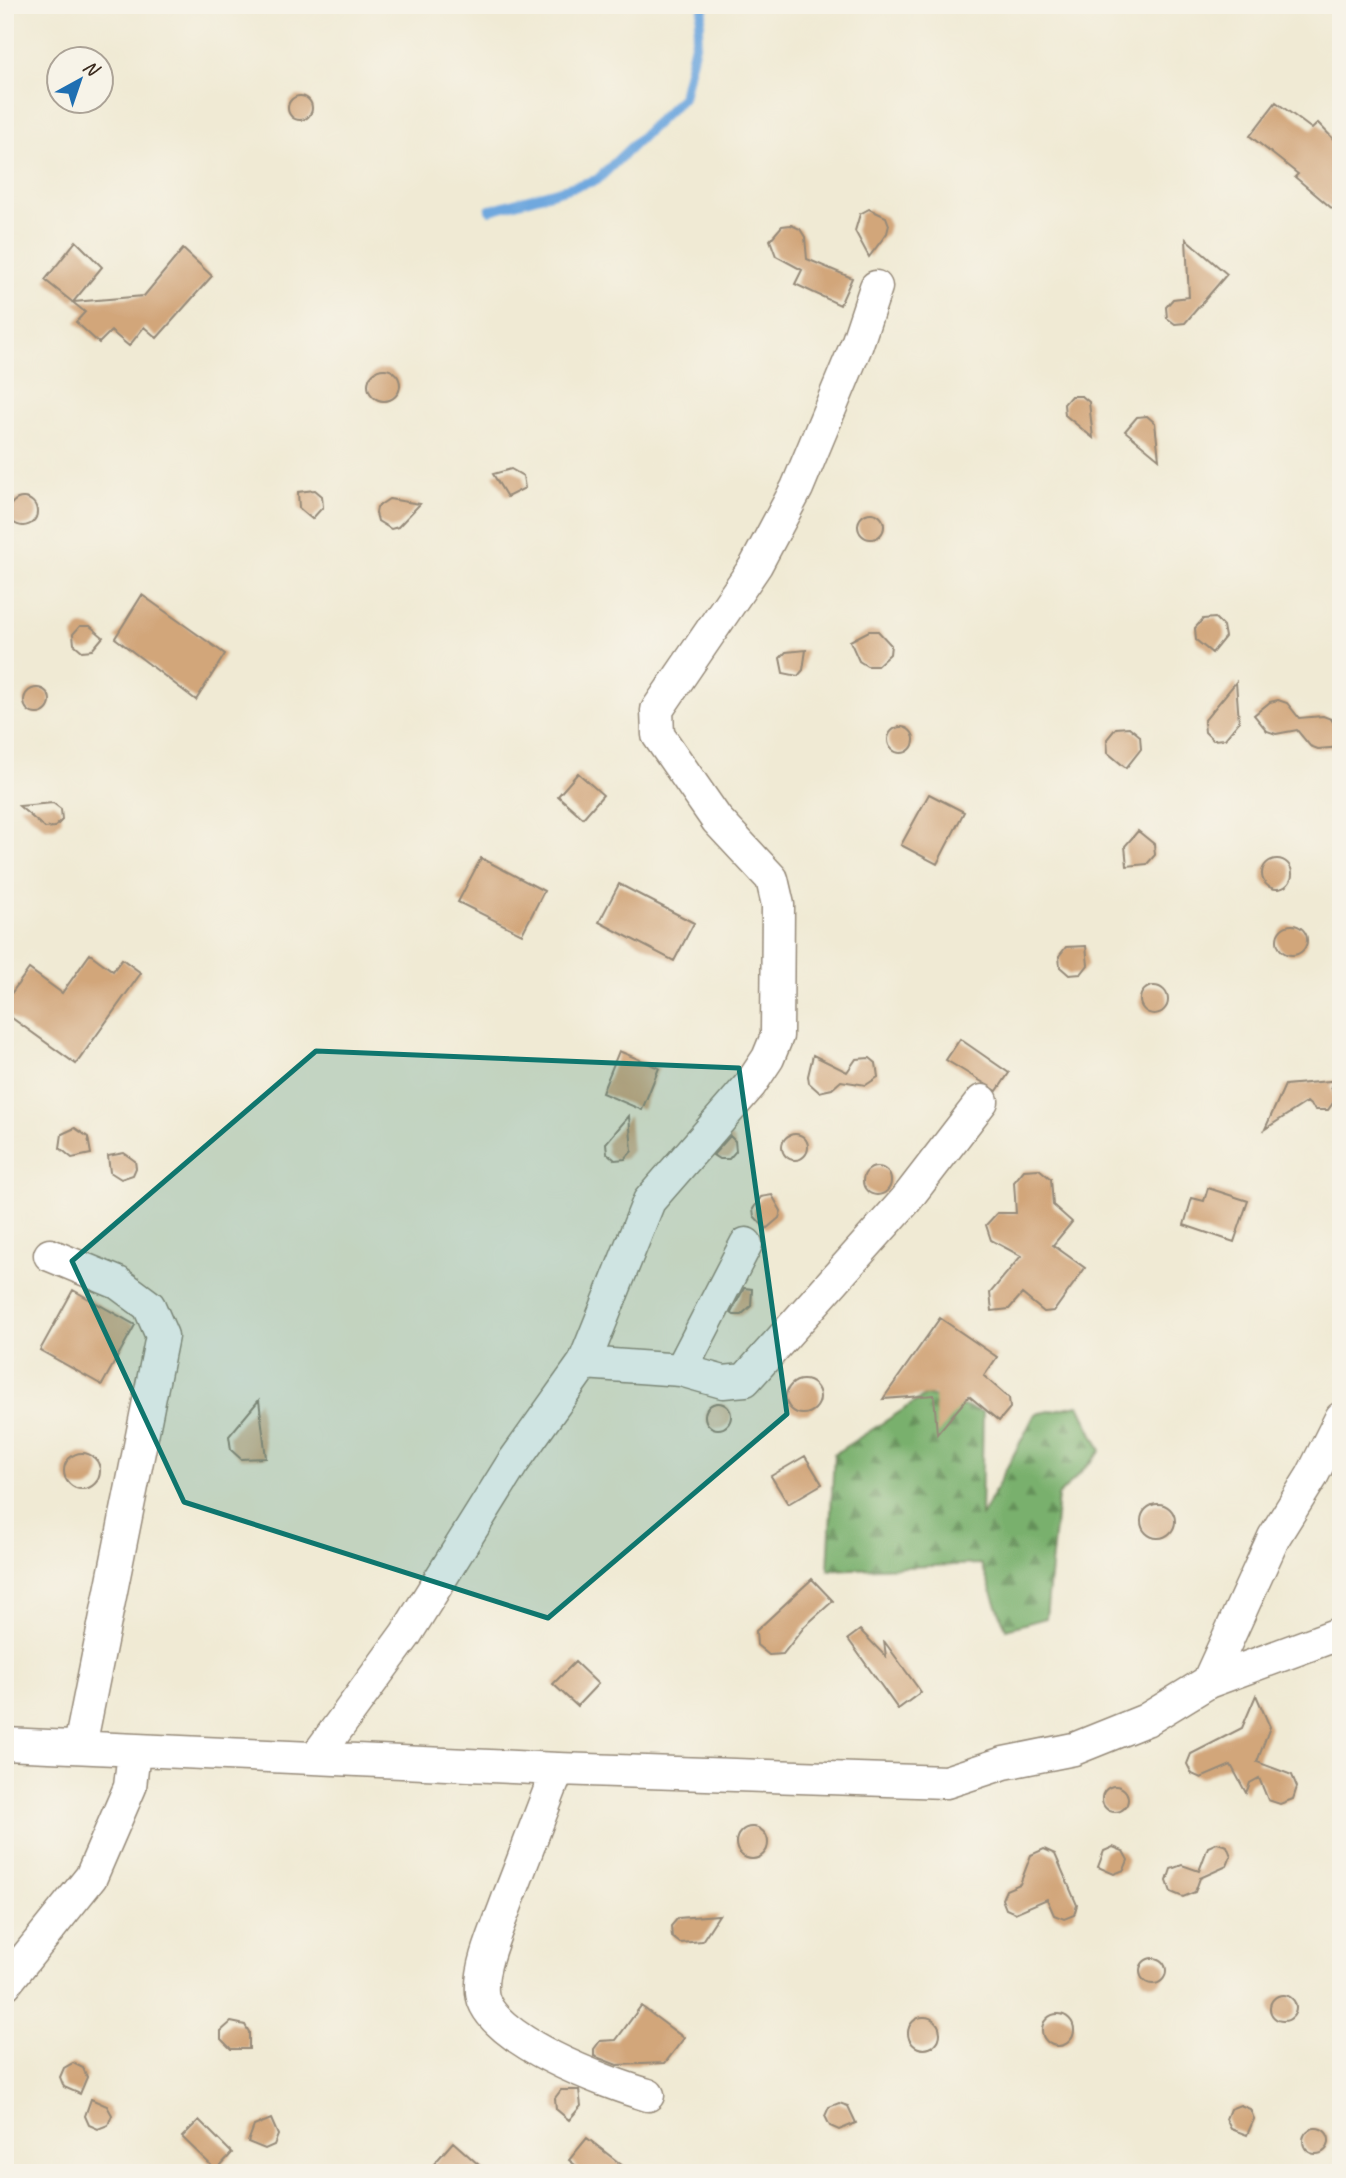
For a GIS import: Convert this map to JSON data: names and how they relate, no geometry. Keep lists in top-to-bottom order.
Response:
{
  "north": "top right"
}
